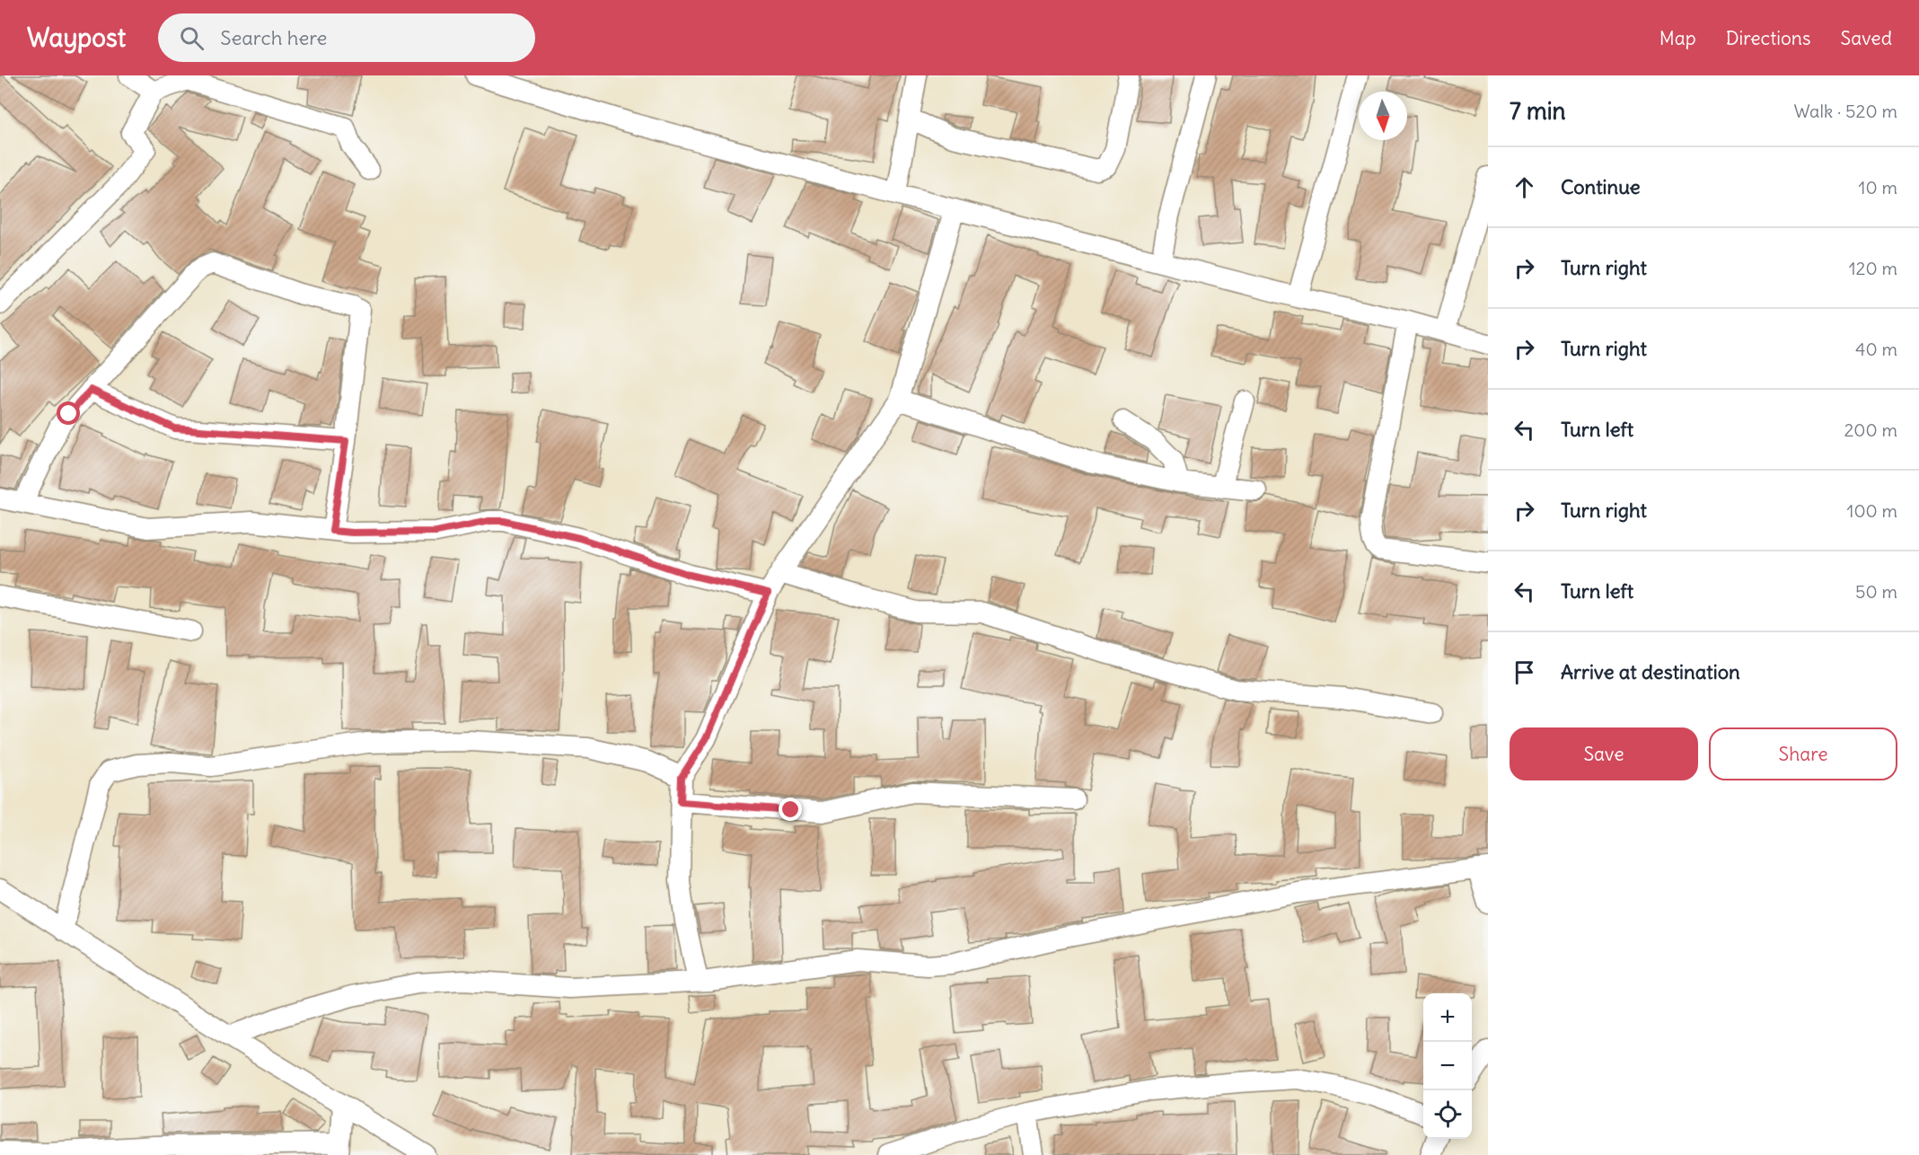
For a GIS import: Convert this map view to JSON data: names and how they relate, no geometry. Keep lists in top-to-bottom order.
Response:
{
  "north": "bottom",
  "page": {
    "header": "Waypost",
    "search": "Search here",
    "nav": ["Map", "Directions", "Saved"],
    "heading": ["7 min", "Walk · 520 m"],
    "list": [
      ["Continue", "10 m"],
      ["Turn right", "120 m"],
      ["Turn right", "40 m"],
      ["Turn left", "200 m"],
      ["Turn right", "100 m"],
      ["Turn left", "50 m"],
      "Arrive at destination"
    ],
    "buttons": ["Save", "Share"],
    "map_buttons": ["+", "−"]
  }
}
